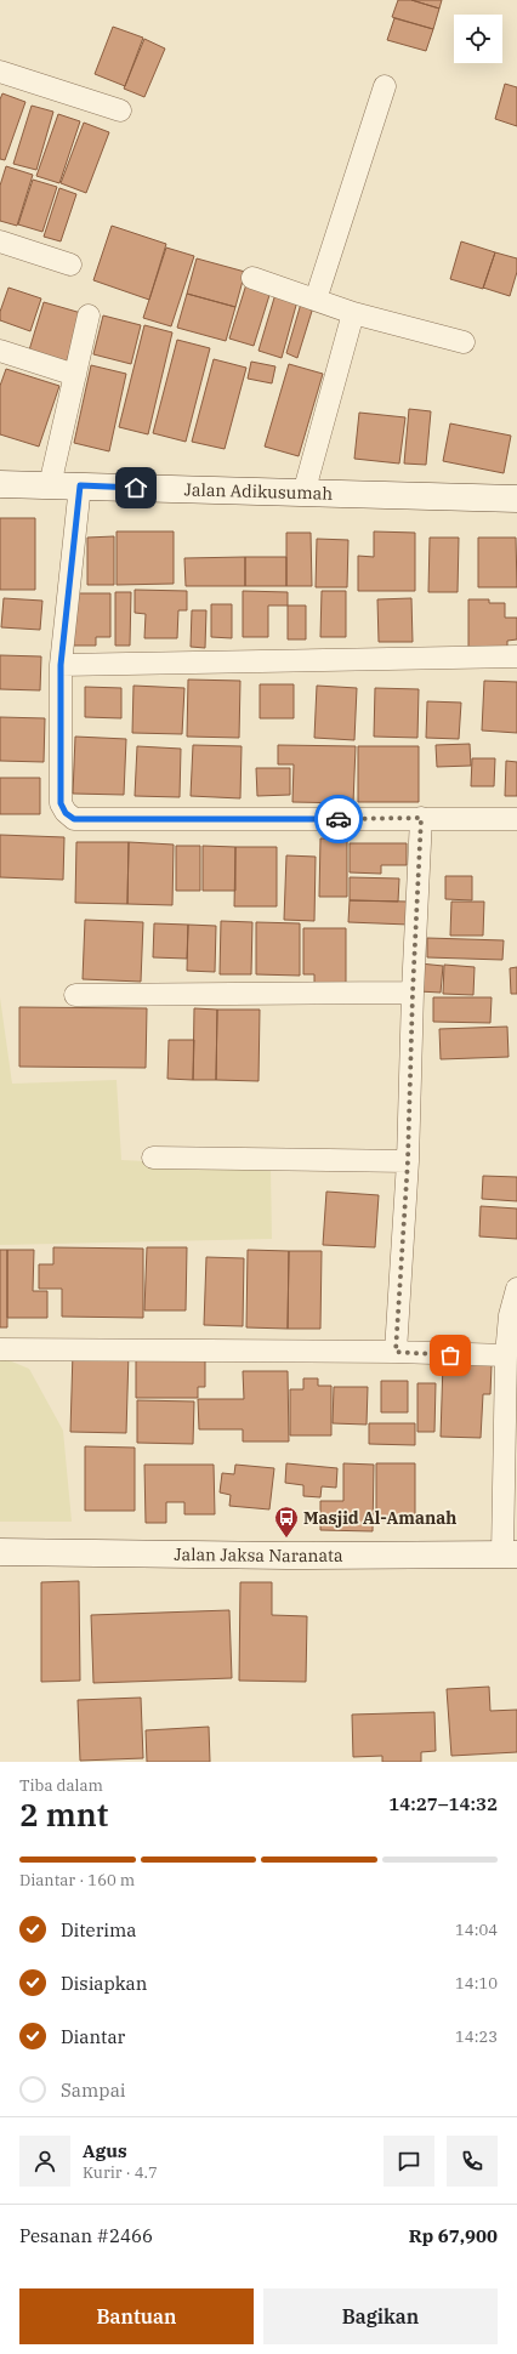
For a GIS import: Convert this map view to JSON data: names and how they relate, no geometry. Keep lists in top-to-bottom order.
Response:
{
  "streets": {
    "main road": ["Jalan Adikusumah", "Jalan Jaksa Naranata"]
  },
  "places": {
    "bus stop": ["Masjid Al-Amanah"]
  },
  "page": {
    "heading": ["2 mnt", "Tiba dalam", "14:27–14:32"],
    "panel": [
      "Agus",
      "Kurir · 4.7",
      "Pesanan #2466",
      "Rp 67,900"
    ],
    "bar": "Diantar · 160 m",
    "list": [
      ["Diterima", "14:04"],
      ["Disiapkan", "14:10"],
      ["Diantar", "14:23"],
      "Sampai"
    ],
    "buttons": ["Bantuan", "Bagikan"]
  }
}
